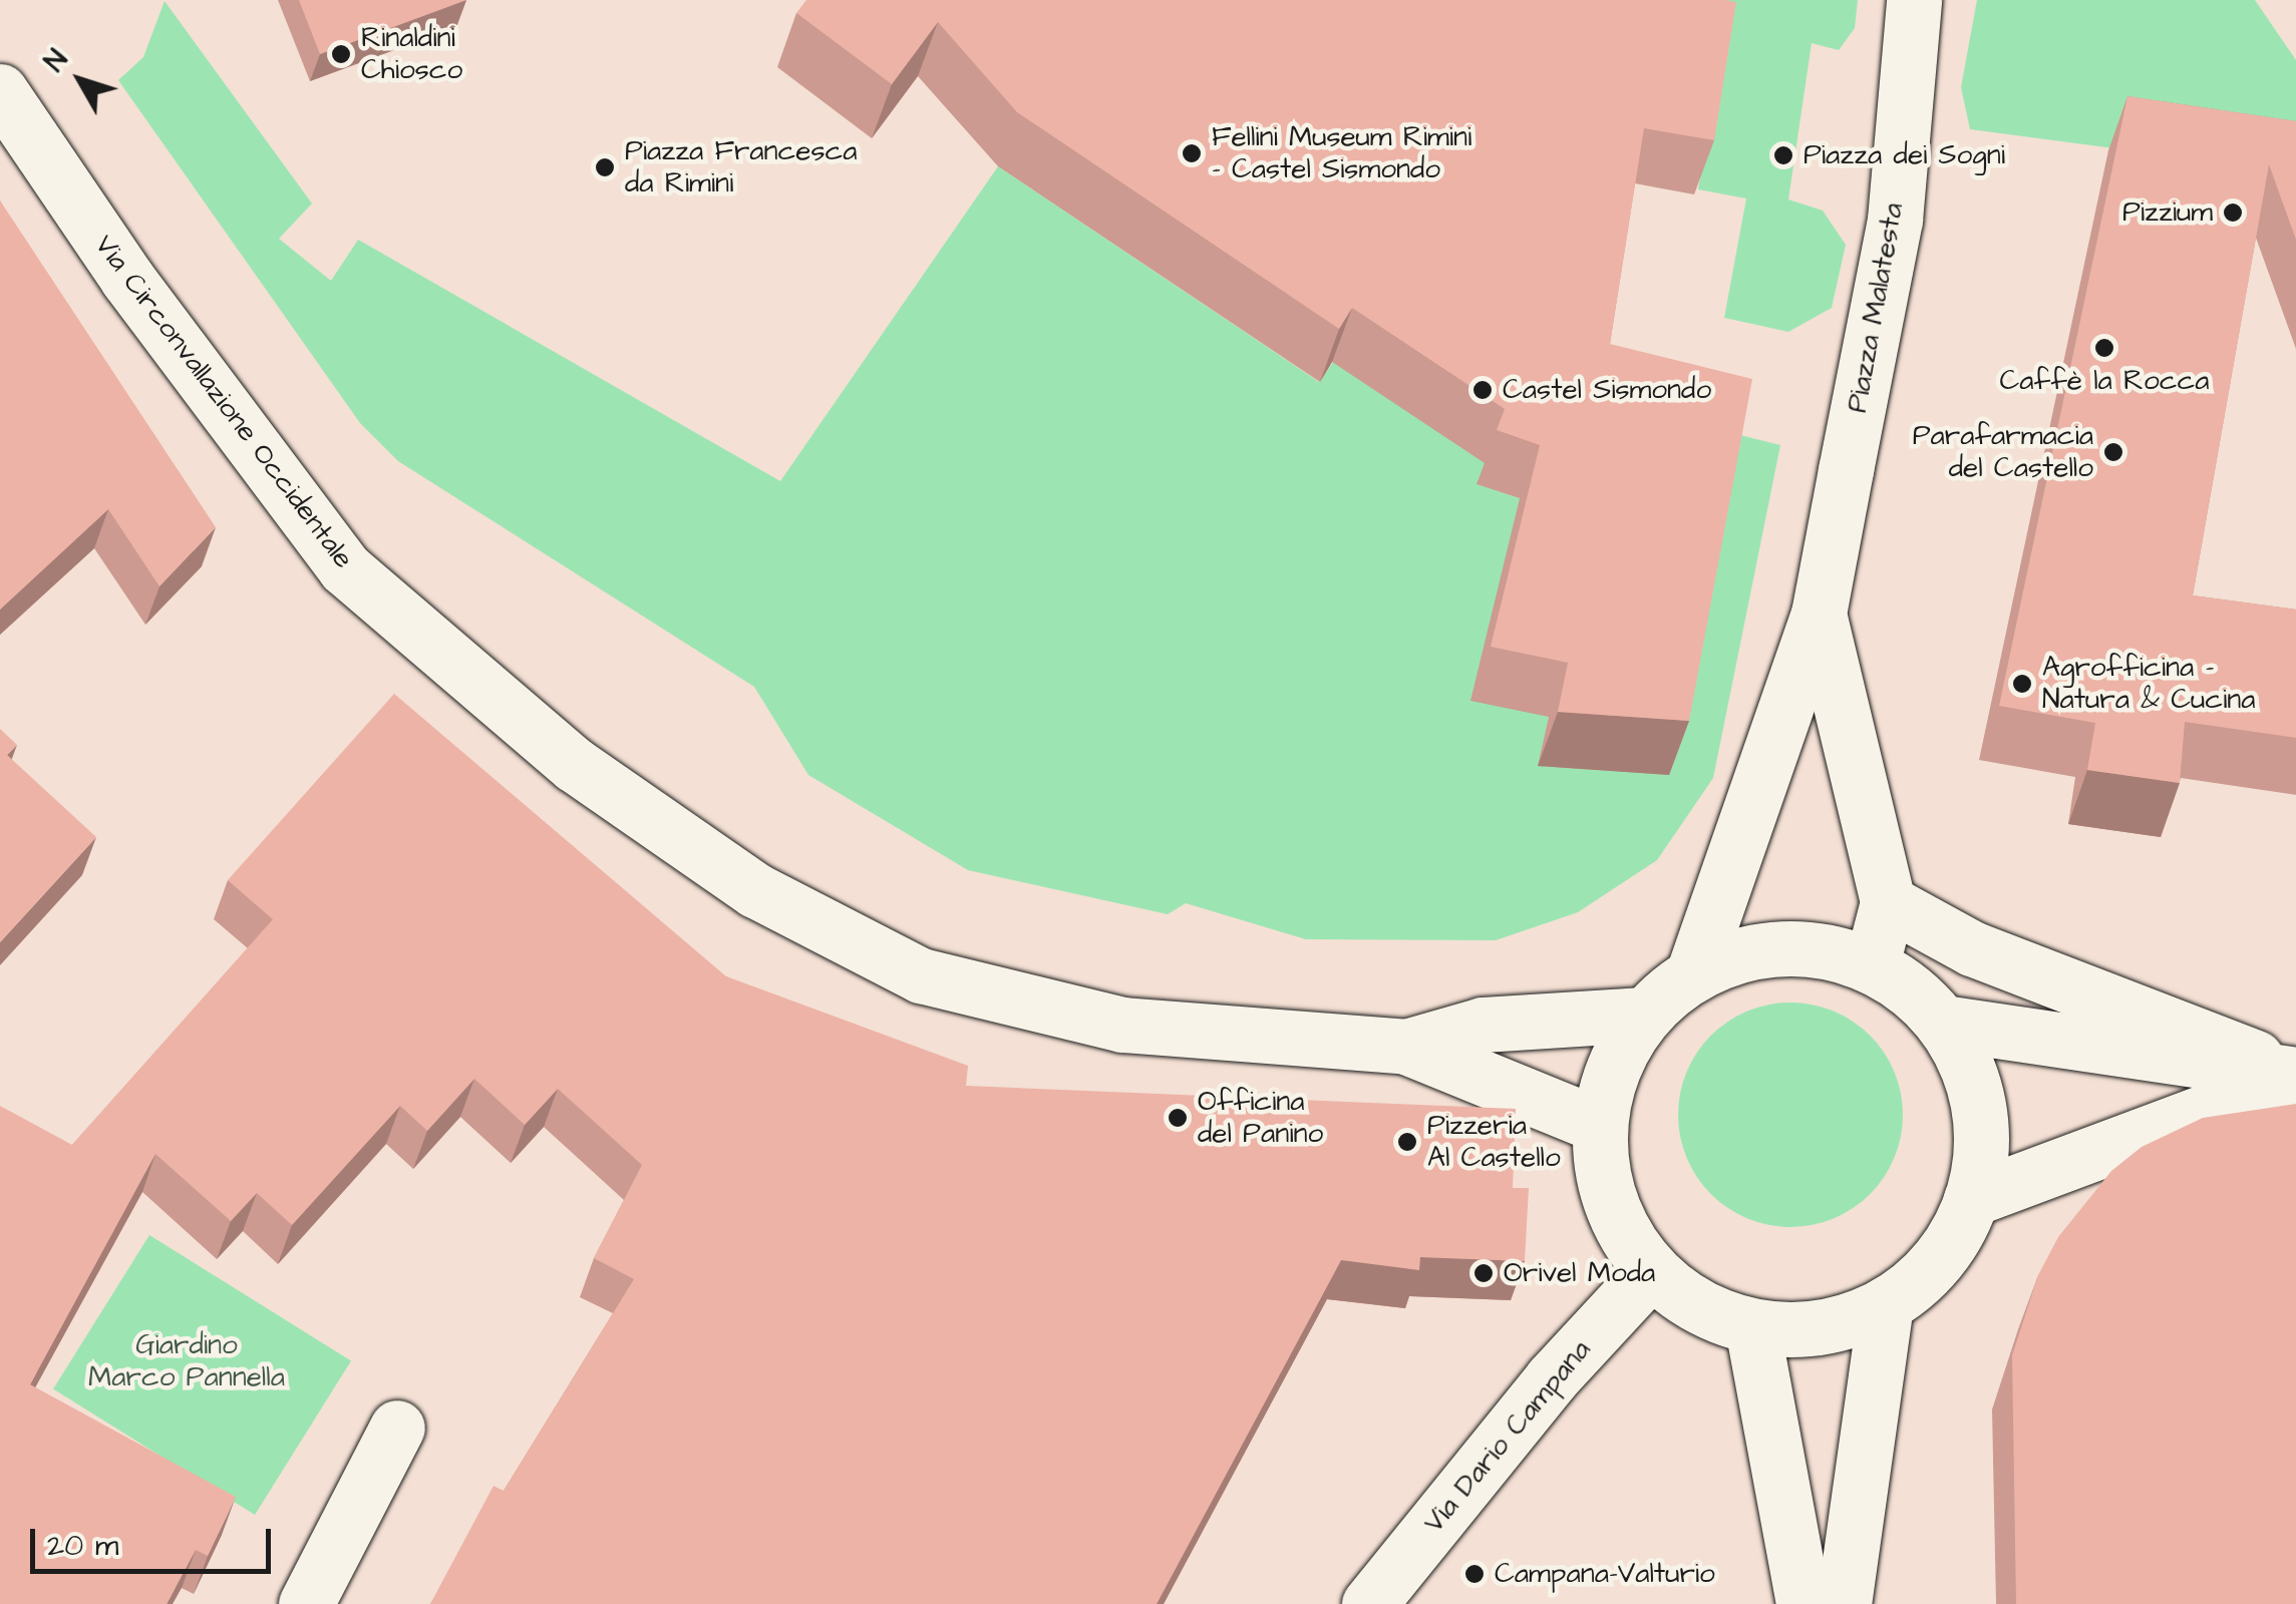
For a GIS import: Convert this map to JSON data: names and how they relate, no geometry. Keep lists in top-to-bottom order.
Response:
{
  "streets": {
    "street": ["Piazza Malatesta", "Via Circonvallazione Occidentale", "Via Dario Campana"]
  },
  "parks": ["Giardino Marco Pannella"],
  "places": [
    "Rinaldini Chiosco",
    "Fellini Museum Rimini - Castel Sismondo",
    "Piazza dei Sogni",
    "Piazza Francesca da Rimini",
    "Pizzium",
    "Caffè la Rocca",
    "Castel Sismondo",
    "Parafarmacia del Castello",
    "Agrofficina - Natura & Cucina",
    "Officina del Panino",
    "Pizzeria Al Castello",
    "Orivel Moda",
    "Campana-Valturio"
  ],
  "scale_bar": "20 m",
  "north": "top left"
}
